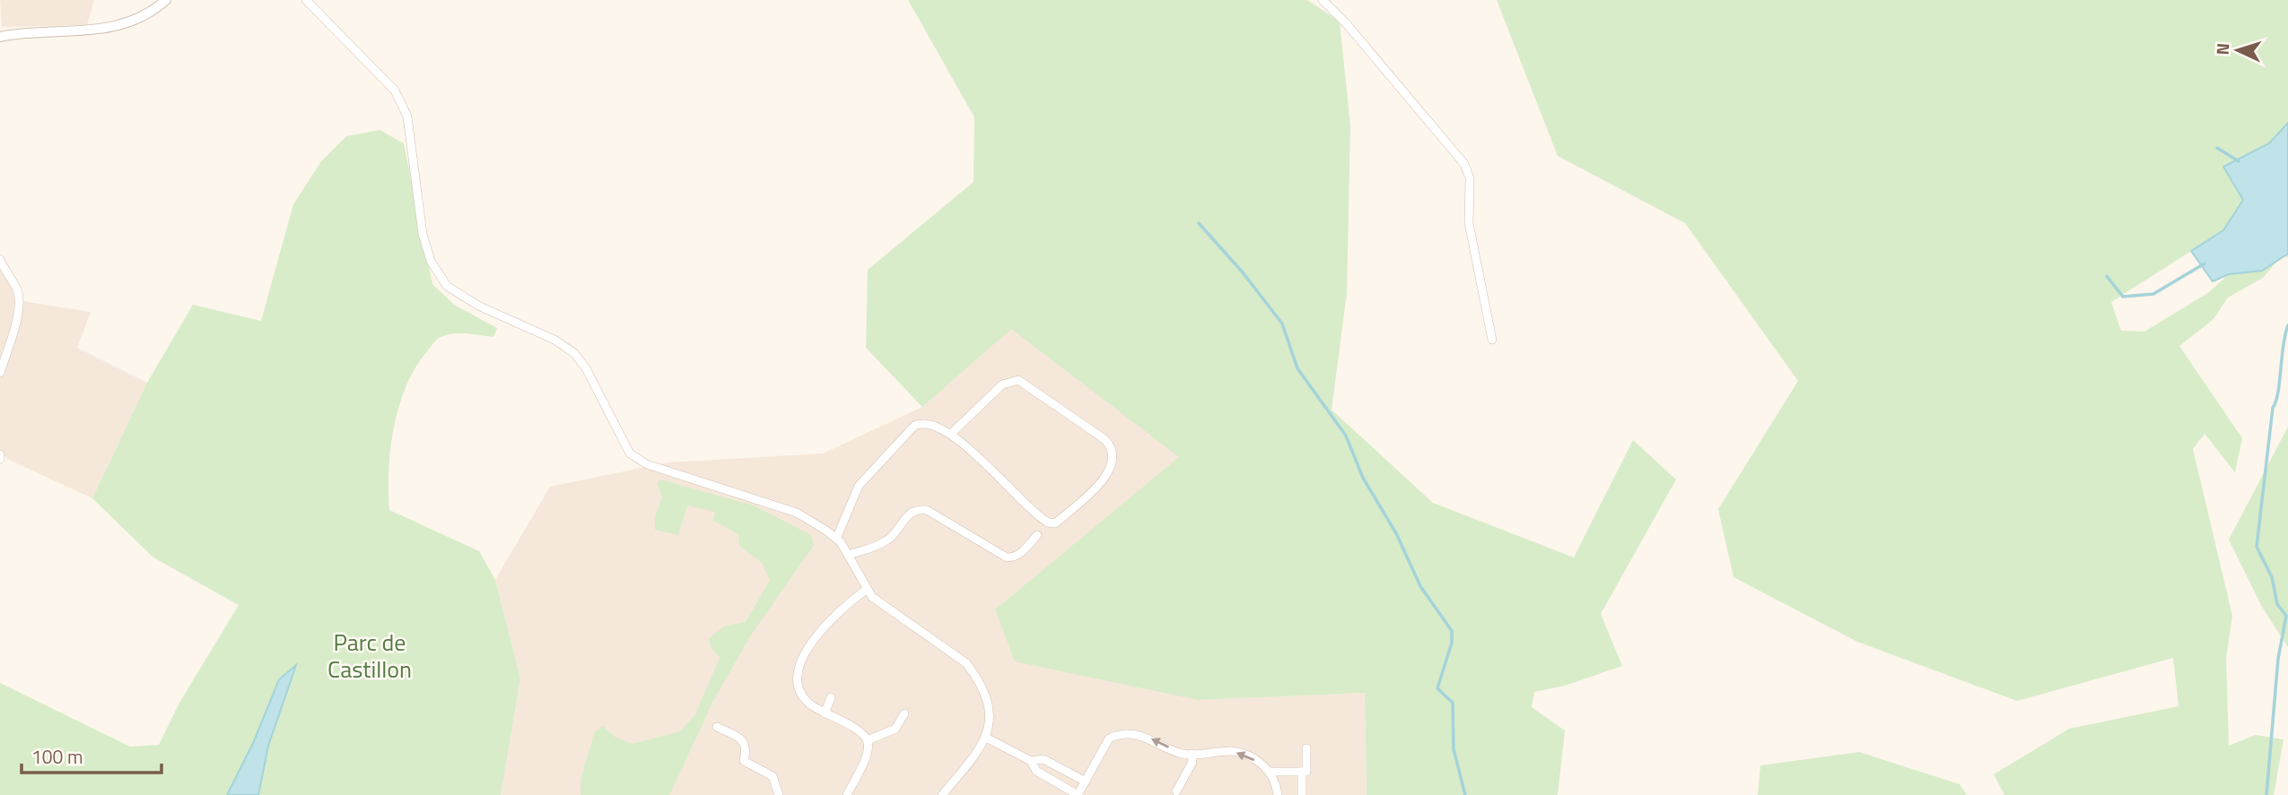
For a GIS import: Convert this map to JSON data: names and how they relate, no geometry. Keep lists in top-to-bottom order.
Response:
{
  "parks": ["Parc de Castillon"],
  "scale_bar": "100 m",
  "north": "left"
}
